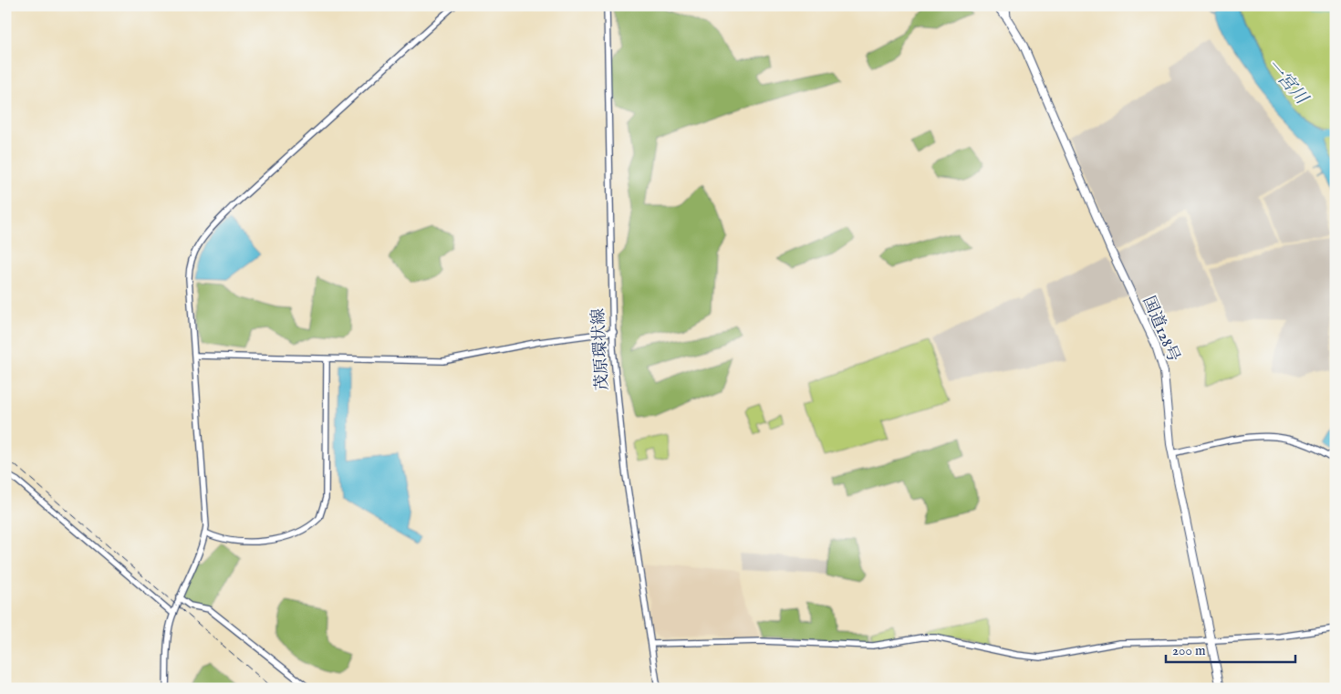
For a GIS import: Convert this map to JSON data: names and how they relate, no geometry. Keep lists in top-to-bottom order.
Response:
{
  "streets": {
    "highway": ["国道128号"],
    "street": ["茂原環状線"]
  },
  "water": ["一宮川"],
  "scale_bar": "200 m"
}
